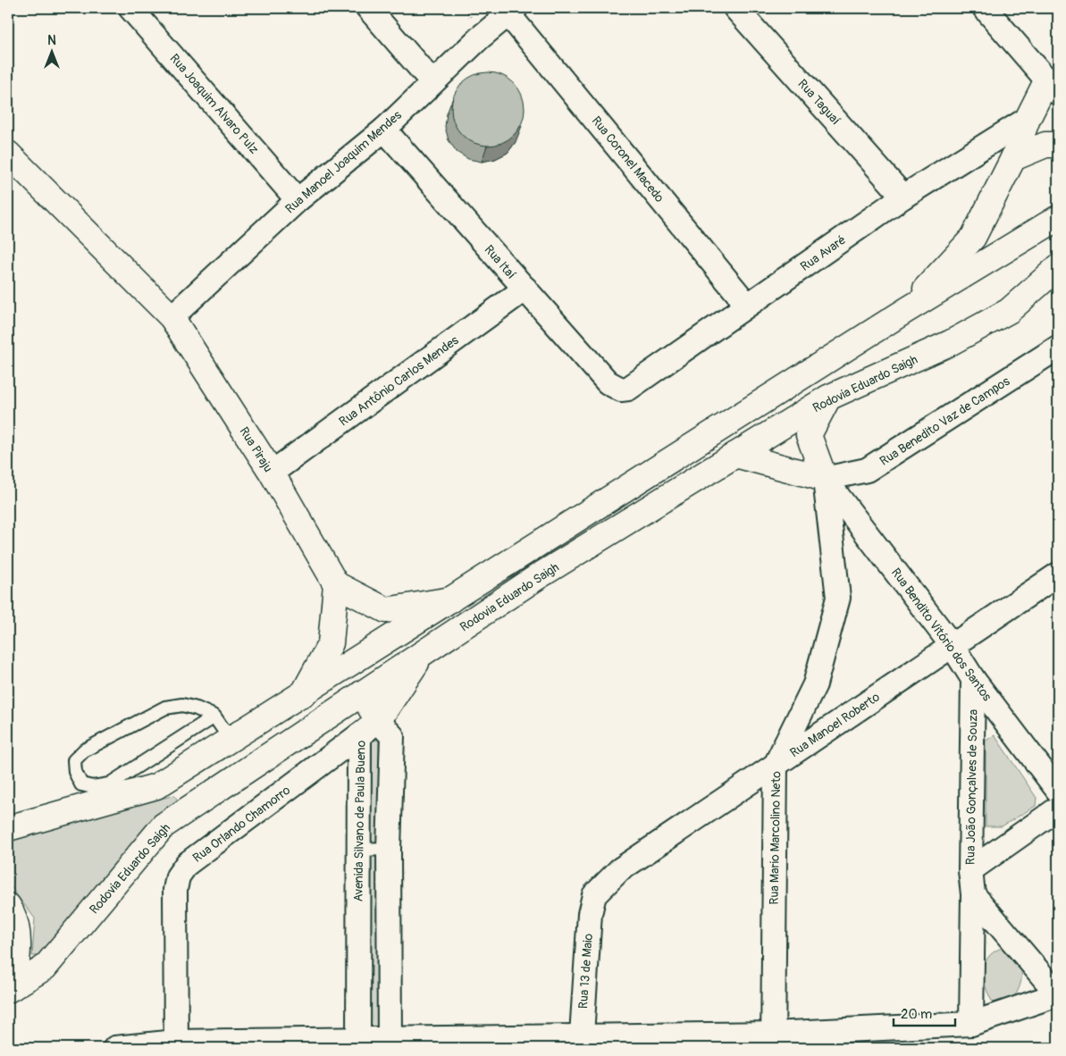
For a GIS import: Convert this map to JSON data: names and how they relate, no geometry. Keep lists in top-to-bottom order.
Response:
{
  "streets": {
    "main road": ["Rodovia Eduardo Saigh", "Rua Piraju"],
    "street": [
      "Rua Taguaí",
      "Rua Joaquim Alvaro Pulz",
      "Rua Coronel Macedo",
      "Rua Manoel Joaquim Mendes",
      "Rua Avaré",
      "Rua Itaí",
      "Rua Antônio Carlos Mendes",
      "Rua Benedito Vaz de Campos",
      "Rua Bendito Vitório dos Santos",
      "Rua Manoel Roberto",
      "Rua João Gonçalves de Souza",
      "Avenida Silvano de Paula Bueno",
      "Rua Orlando Chamorro",
      "Rua Mario Marcolino Neto",
      "Rua 13 de Maio"
    ]
  },
  "crossings": [
    ["Rua Taguaí", "Rua Avaré"],
    ["Rua Joaquim Alvaro Pulz", "Rua Manoel Joaquim Mendes"],
    ["Rua Coronel Macedo", "Rua Manoel Joaquim Mendes"],
    ["Rua Coronel Macedo", "Rua Avaré"],
    ["Rua Manoel Joaquim Mendes", "Rua Itaí"],
    ["Rua Manoel Joaquim Mendes", "Rua Piraju"],
    ["Rua Avaré", "Rua Itaí"],
    ["Rua Itaí", "Rua Antônio Carlos Mendes"],
    ["Rua Antônio Carlos Mendes", "Rua Piraju"],
    ["Rua Benedito Vaz de Campos", "Rua Bendito Vitório dos Santos"],
    ["Rua Benedito Vaz de Campos", "Rua Mario Marcolino Neto"],
    ["Rua Bendito Vitório dos Santos", "Rua Manoel Roberto"],
    ["Rua Bendito Vitório dos Santos", "Rua João Gonçalves de Souza"],
    ["Rua Bendito Vitório dos Santos", "Rua Mario Marcolino Neto"],
    ["Rua Manoel Roberto", "Rua Mario Marcolino Neto"],
    ["Rua Manoel Roberto", "Rua 13 de Maio"],
    ["Avenida Silvano de Paula Bueno", "Rua Orlando Chamorro"]
  ],
  "scale_bar": "20 m",
  "north": "top"
}
